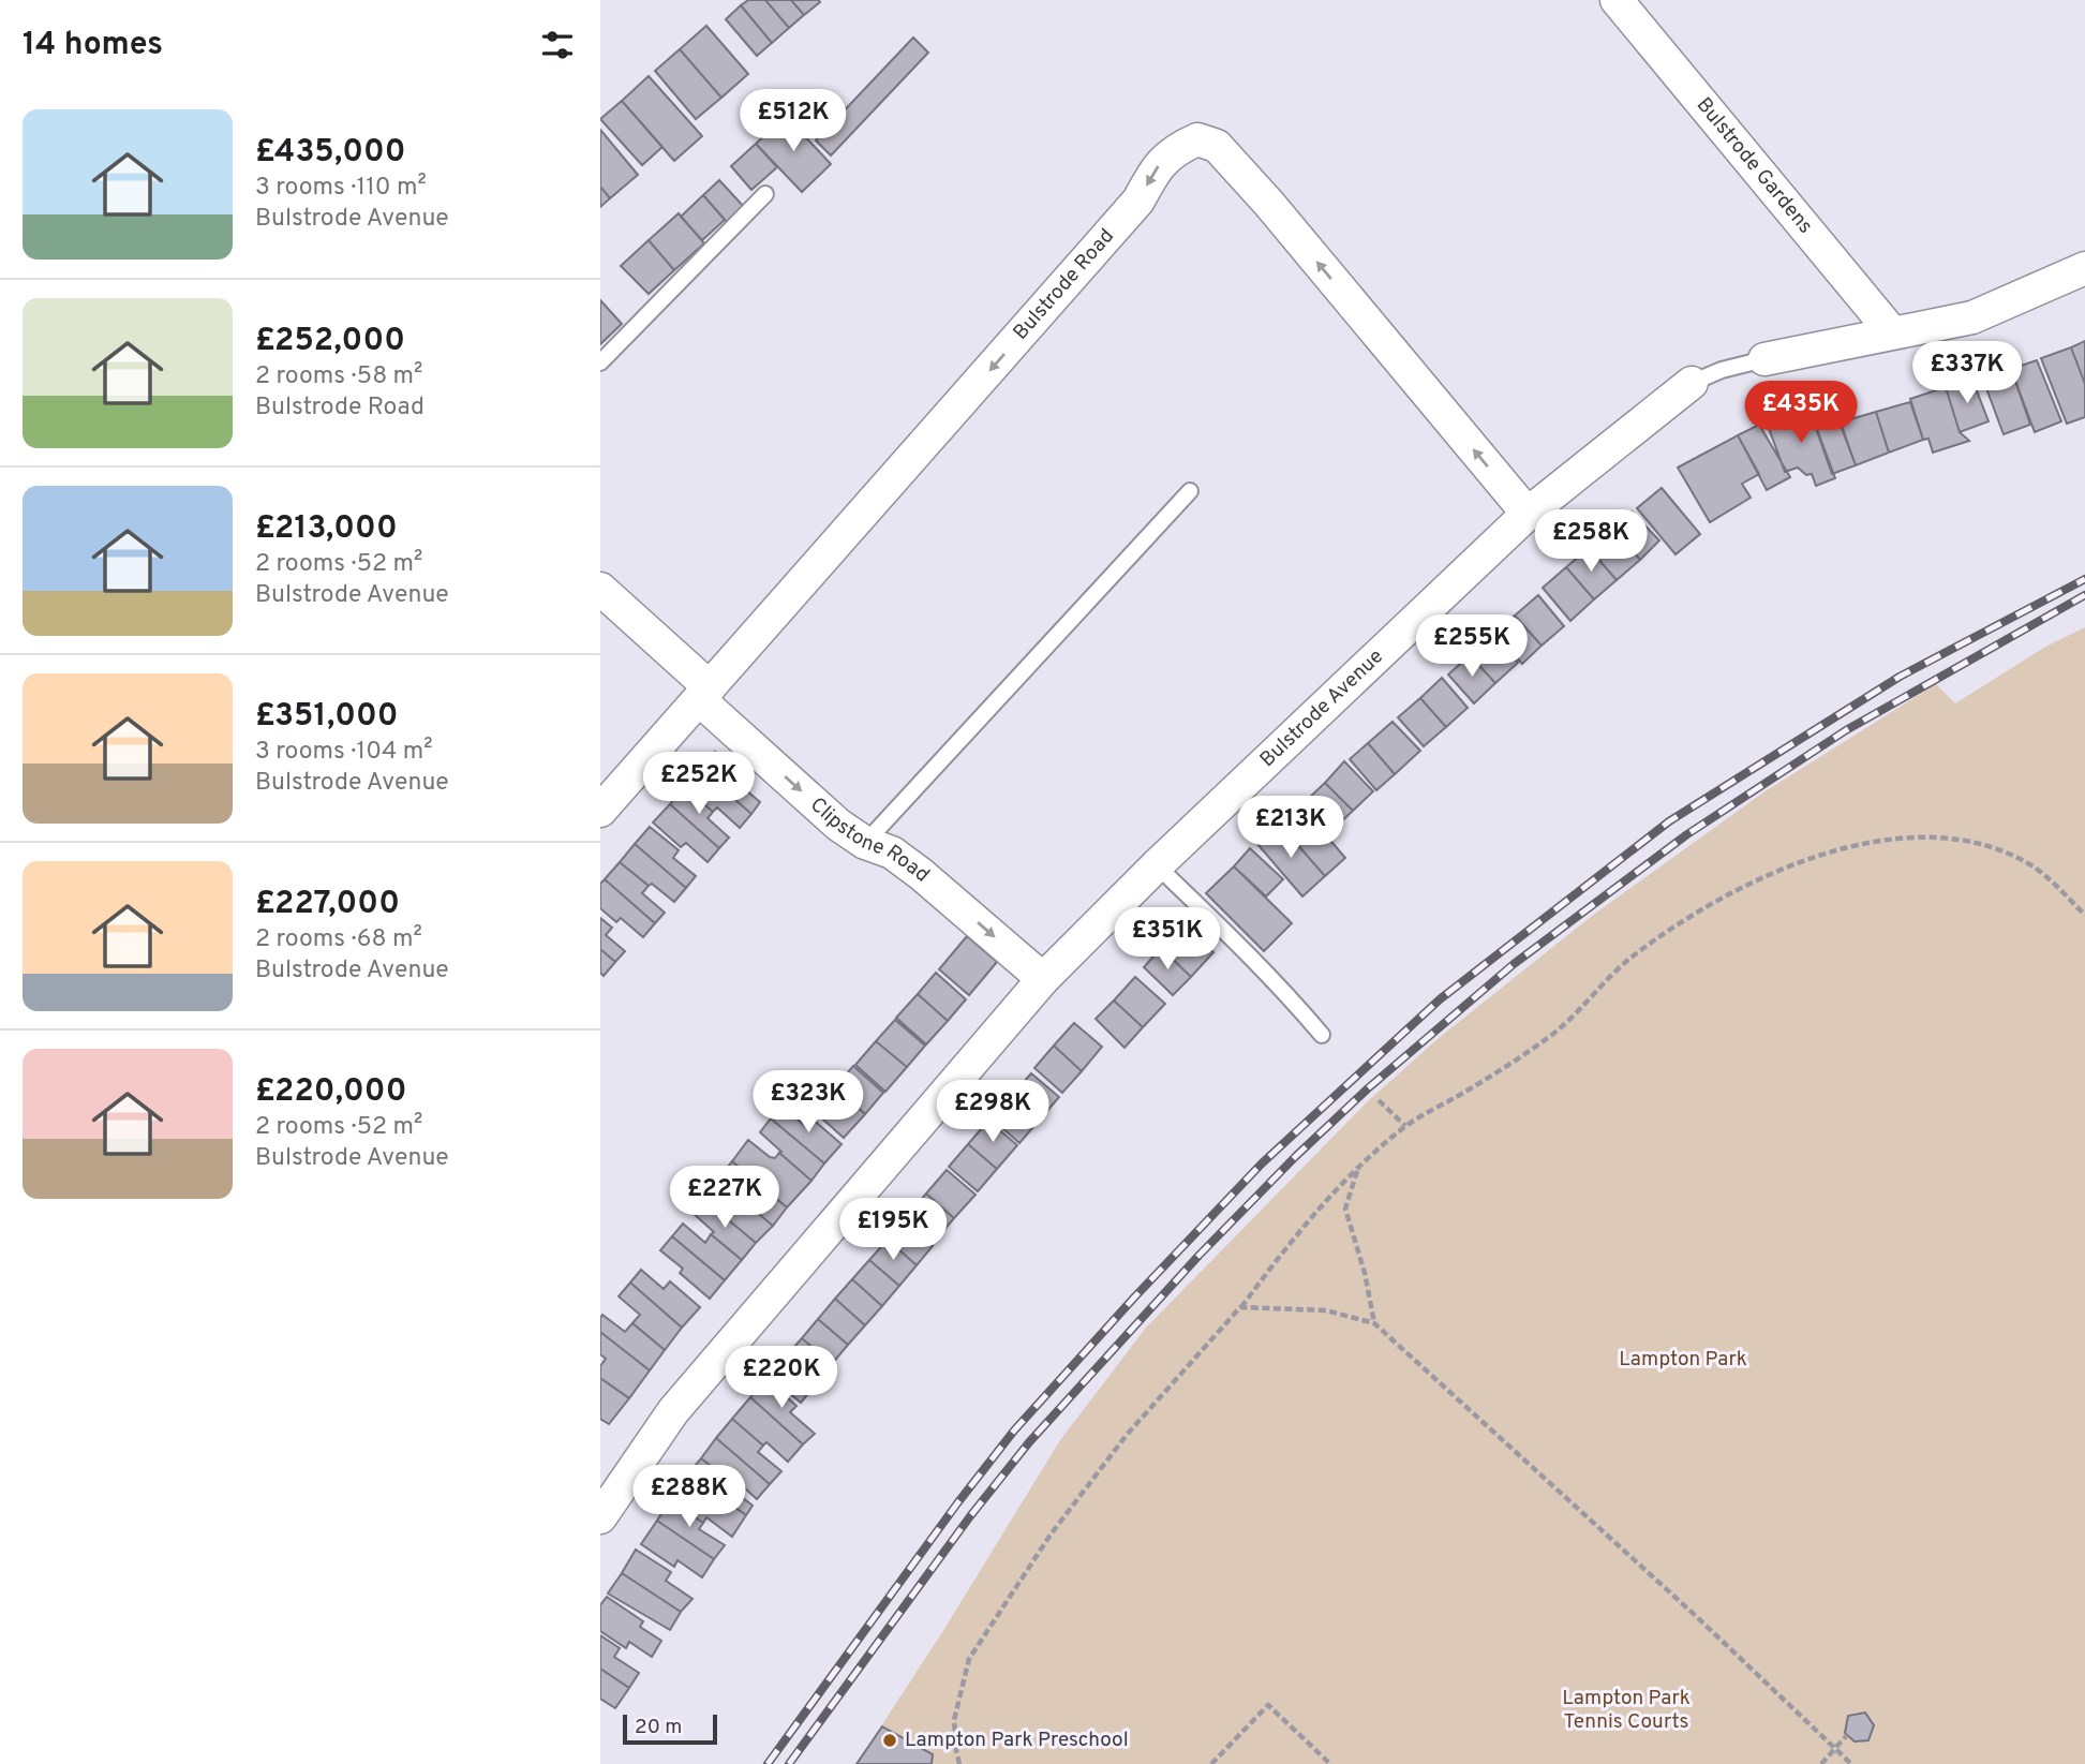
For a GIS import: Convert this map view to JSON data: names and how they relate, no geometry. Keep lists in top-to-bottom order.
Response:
{
  "streets": {
    "street": [
      "Bulstrode Gardens",
      "Bulstrode Road",
      "Bulstrode Avenue",
      "Clipstone Road"
    ]
  },
  "crossings": [
    ["Bulstrode Gardens", "Bulstrode Avenue"],
    ["Bulstrode Road", "Bulstrode Avenue"],
    ["Bulstrode Road", "Clipstone Road"],
    ["Bulstrode Avenue", "Clipstone Road"]
  ],
  "one_way": ["Clipstone Road"],
  "parks": ["Lampton Park", "Lampton Park Tennis Courts"],
  "places": ["Lampton Park Preschool"],
  "scale_bar": "20 m",
  "page": {
    "heading": "14 homes",
    "price": [
      "£512K",
      "£337K",
      "£435K",
      "£258K",
      "£255K",
      "£252K",
      "£213K",
      "£351K",
      "£323K",
      "£298K",
      "£227K",
      "£195K",
      "£220K",
      "£288K"
    ],
    "list": [
      {
        "name": "£435,000",
        "note": "3 rooms · 110 m² · Bulstrode Avenue"
      },
      {
        "name": "£252,000",
        "note": "2 rooms · 58 m² · Bulstrode Road"
      },
      {
        "name": "£213,000",
        "note": "2 rooms · 52 m² · Bulstrode Avenue"
      },
      {
        "name": "£351,000",
        "note": "3 rooms · 104 m² · Bulstrode Avenue"
      },
      {
        "name": "£227,000",
        "note": "2 rooms · 68 m² · Bulstrode Avenue"
      },
      {
        "name": "£220,000",
        "note": "2 rooms · 52 m² · Bulstrode Avenue"
      }
    ],
    "scale": "20 m"
  }
}
